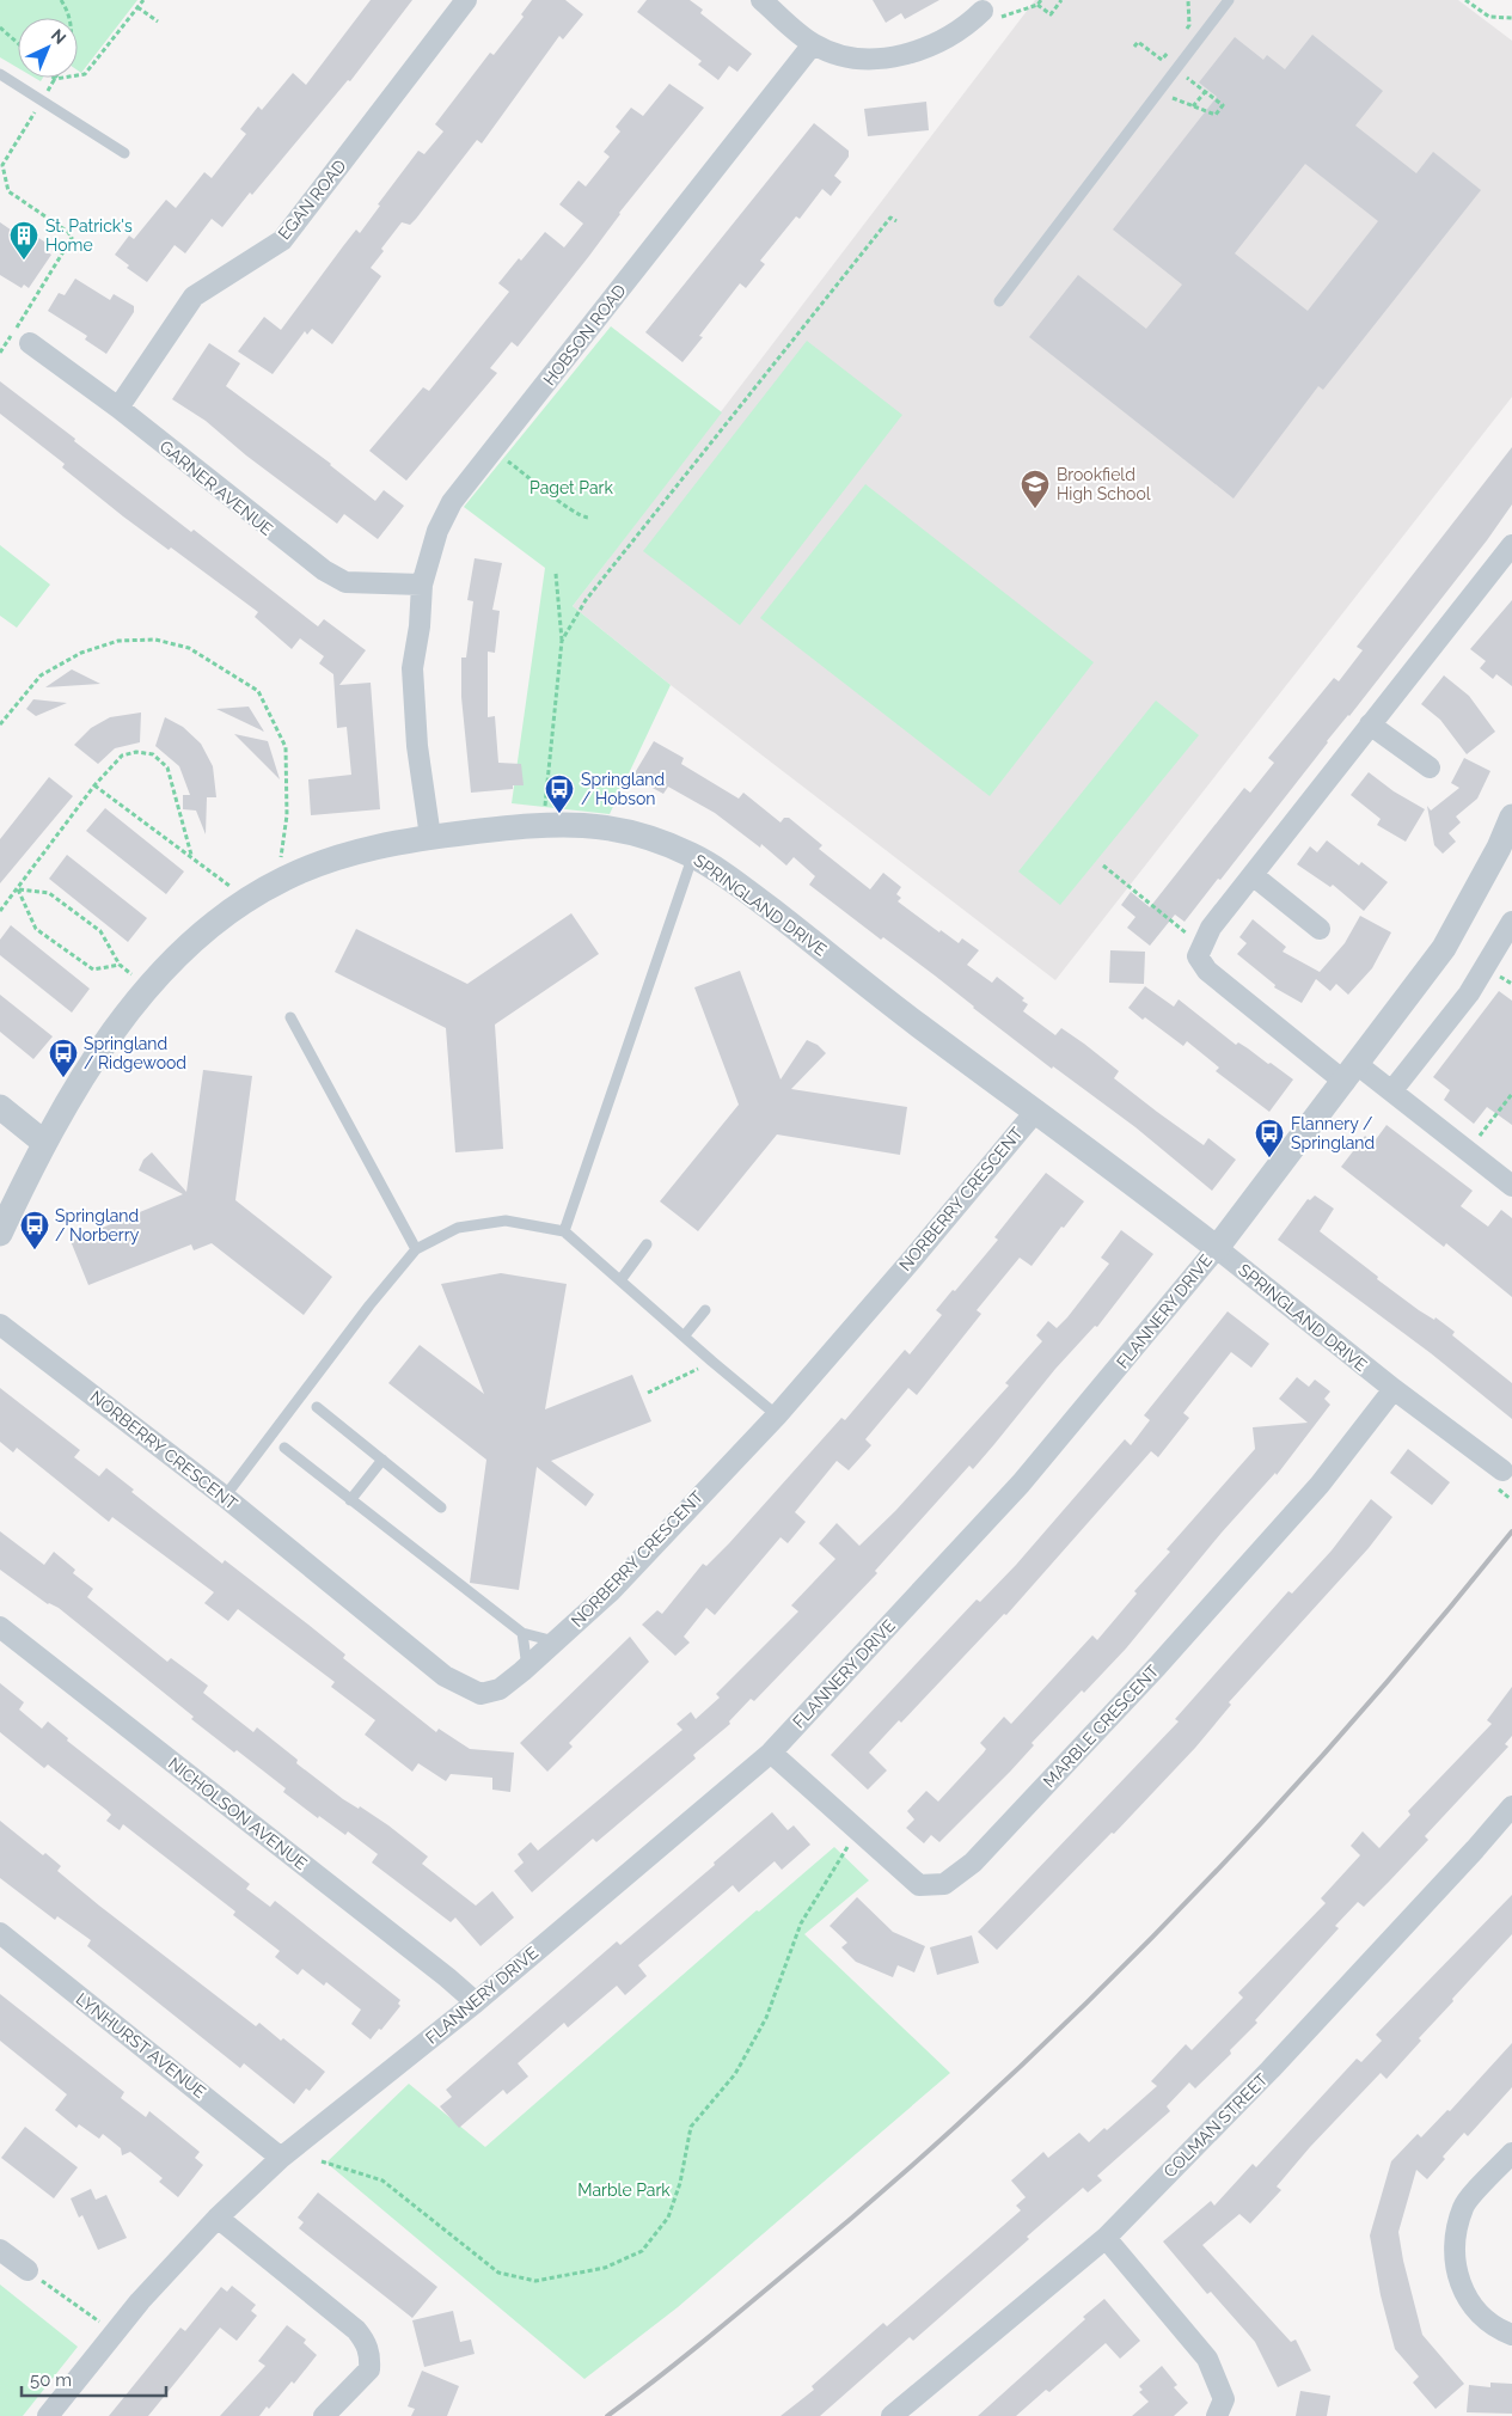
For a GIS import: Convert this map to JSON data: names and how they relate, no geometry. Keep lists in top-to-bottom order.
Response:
{
  "streets": {
    "street": [
      "EGAN ROAD",
      "HOBSON ROAD",
      "GARNER AVENUE",
      "SPRINGLAND DRIVE",
      "NORBERRY CRESCENT",
      "FLANNERY DRIVE",
      "MARBLE CRESCENT",
      "NICHOLSON AVENUE",
      "LYNHURST AVENUE",
      "COLMAN STREET"
    ]
  },
  "crossings": [
    ["EGAN ROAD", "GARNER AVENUE"],
    ["HOBSON ROAD", "GARNER AVENUE"],
    ["HOBSON ROAD", "SPRINGLAND DRIVE"],
    ["SPRINGLAND DRIVE", "NORBERRY CRESCENT"],
    ["SPRINGLAND DRIVE", "FLANNERY DRIVE"],
    ["SPRINGLAND DRIVE", "MARBLE CRESCENT"],
    ["FLANNERY DRIVE", "MARBLE CRESCENT"],
    ["FLANNERY DRIVE", "NICHOLSON AVENUE"],
    ["FLANNERY DRIVE", "LYNHURST AVENUE"]
  ],
  "parks": ["Paget Park", "Marble Park"],
  "places": {
    "building": ["St. Patrick's Home"],
    "school or university": ["Brookfield High School"],
    "bus stop": [
      "Springland / Hobson",
      "Springland / Ridgewood",
      "Flannery / Springland",
      "Springland / Norberry"
    ]
  },
  "scale_bar": "50 m",
  "north": "top right"
}
